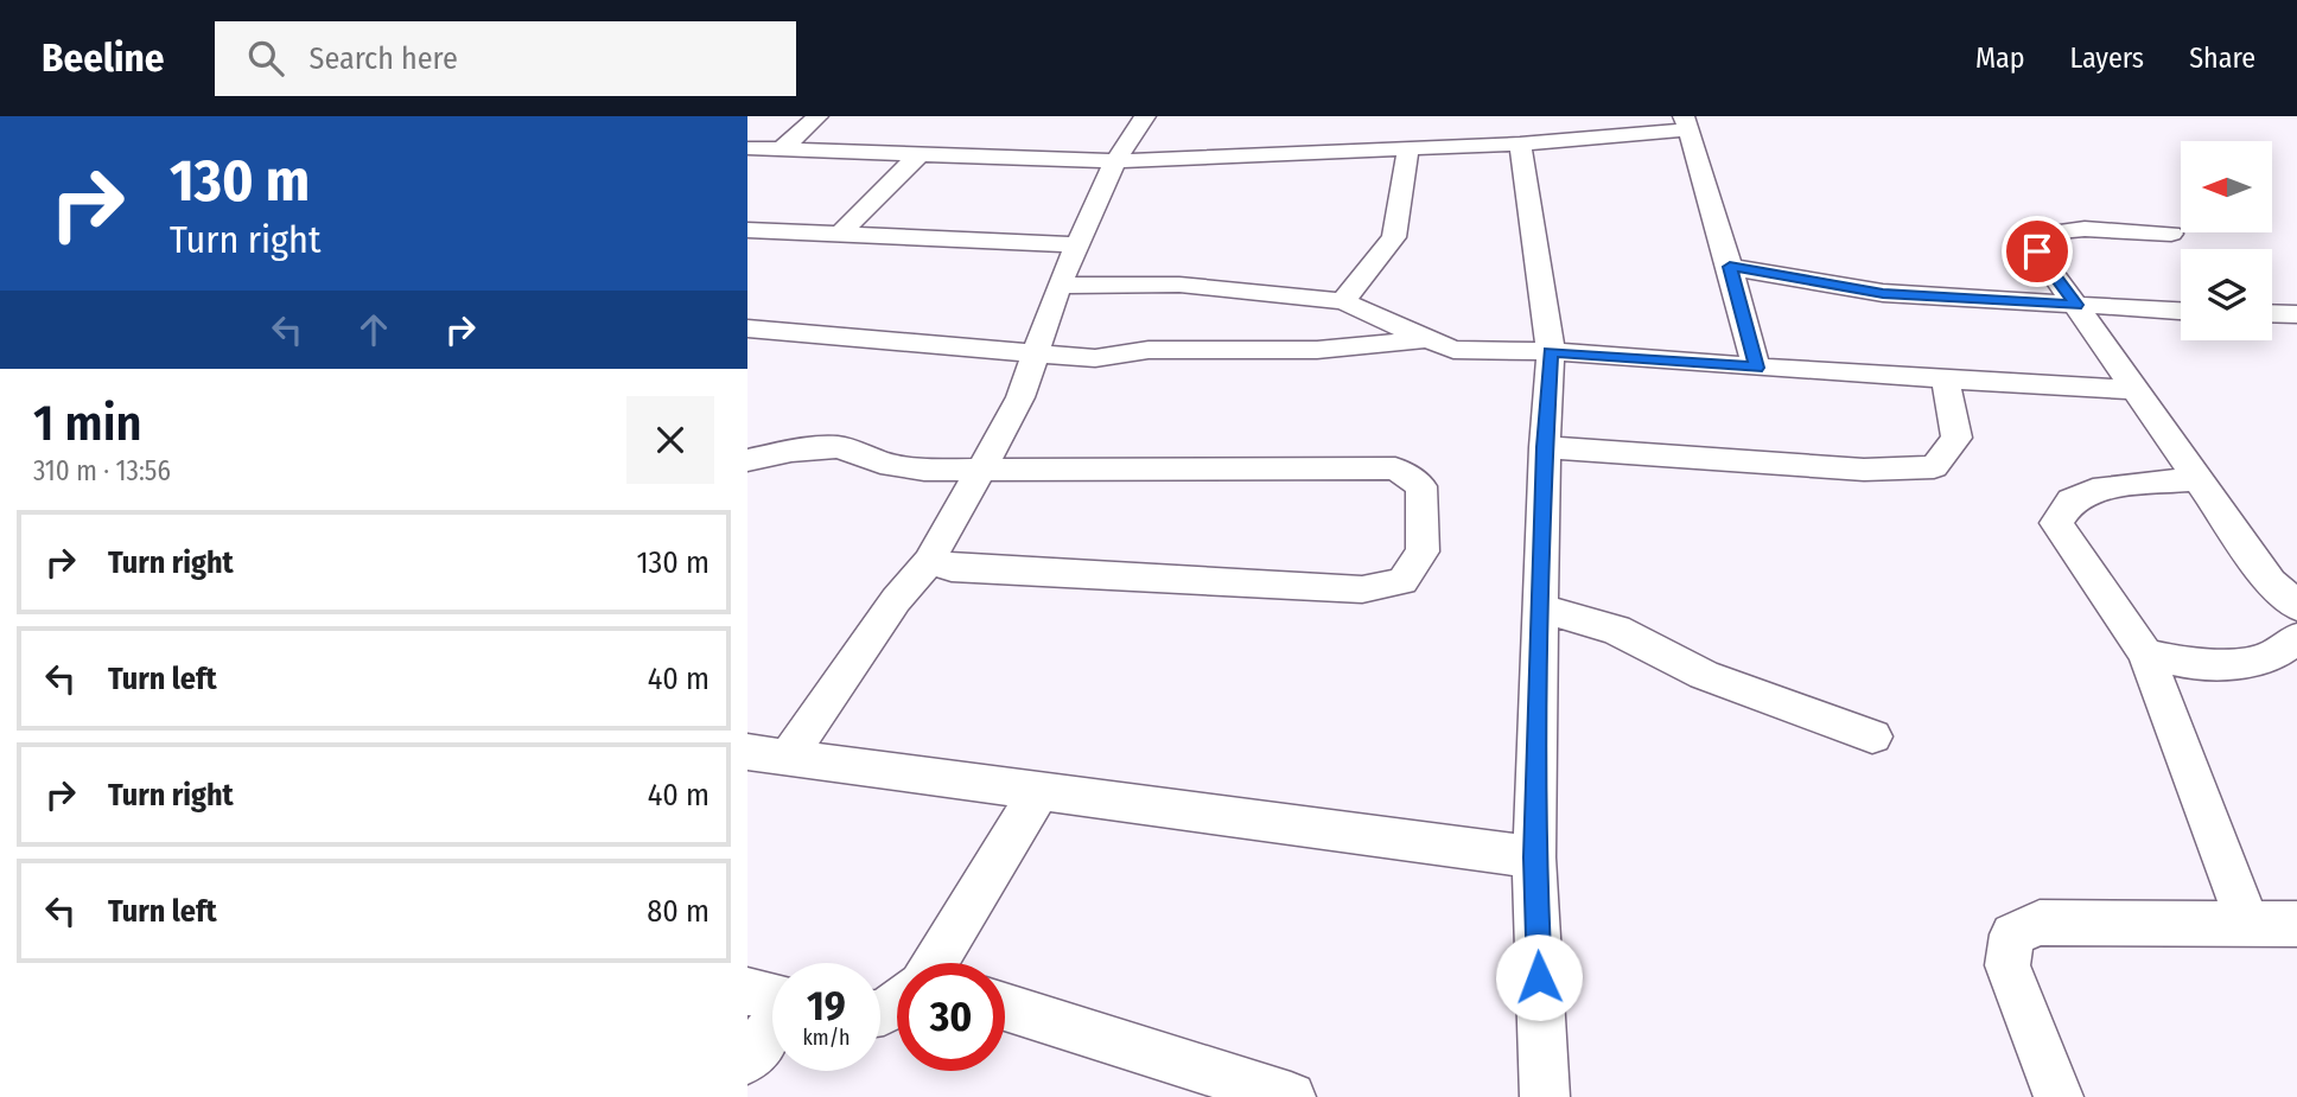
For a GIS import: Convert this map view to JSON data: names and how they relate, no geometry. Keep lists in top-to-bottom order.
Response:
{
  "north": "left",
  "page": {
    "header": "Beeline",
    "search": "Search here",
    "nav": ["Map", "Layers", "Share"],
    "turn": ["130 m", "Turn right"],
    "heading": ["1 min", "310 m · 13:56"],
    "list": [
      {
        "name": "Turn right",
        "value": "130 m"
      },
      {
        "name": "Turn left",
        "value": "40 m"
      },
      {
        "name": "Turn right",
        "value": "40 m"
      },
      {
        "name": "Turn left",
        "value": "80 m"
      }
    ],
    "speed": "19 km/h",
    "limit": "30"
  }
}
